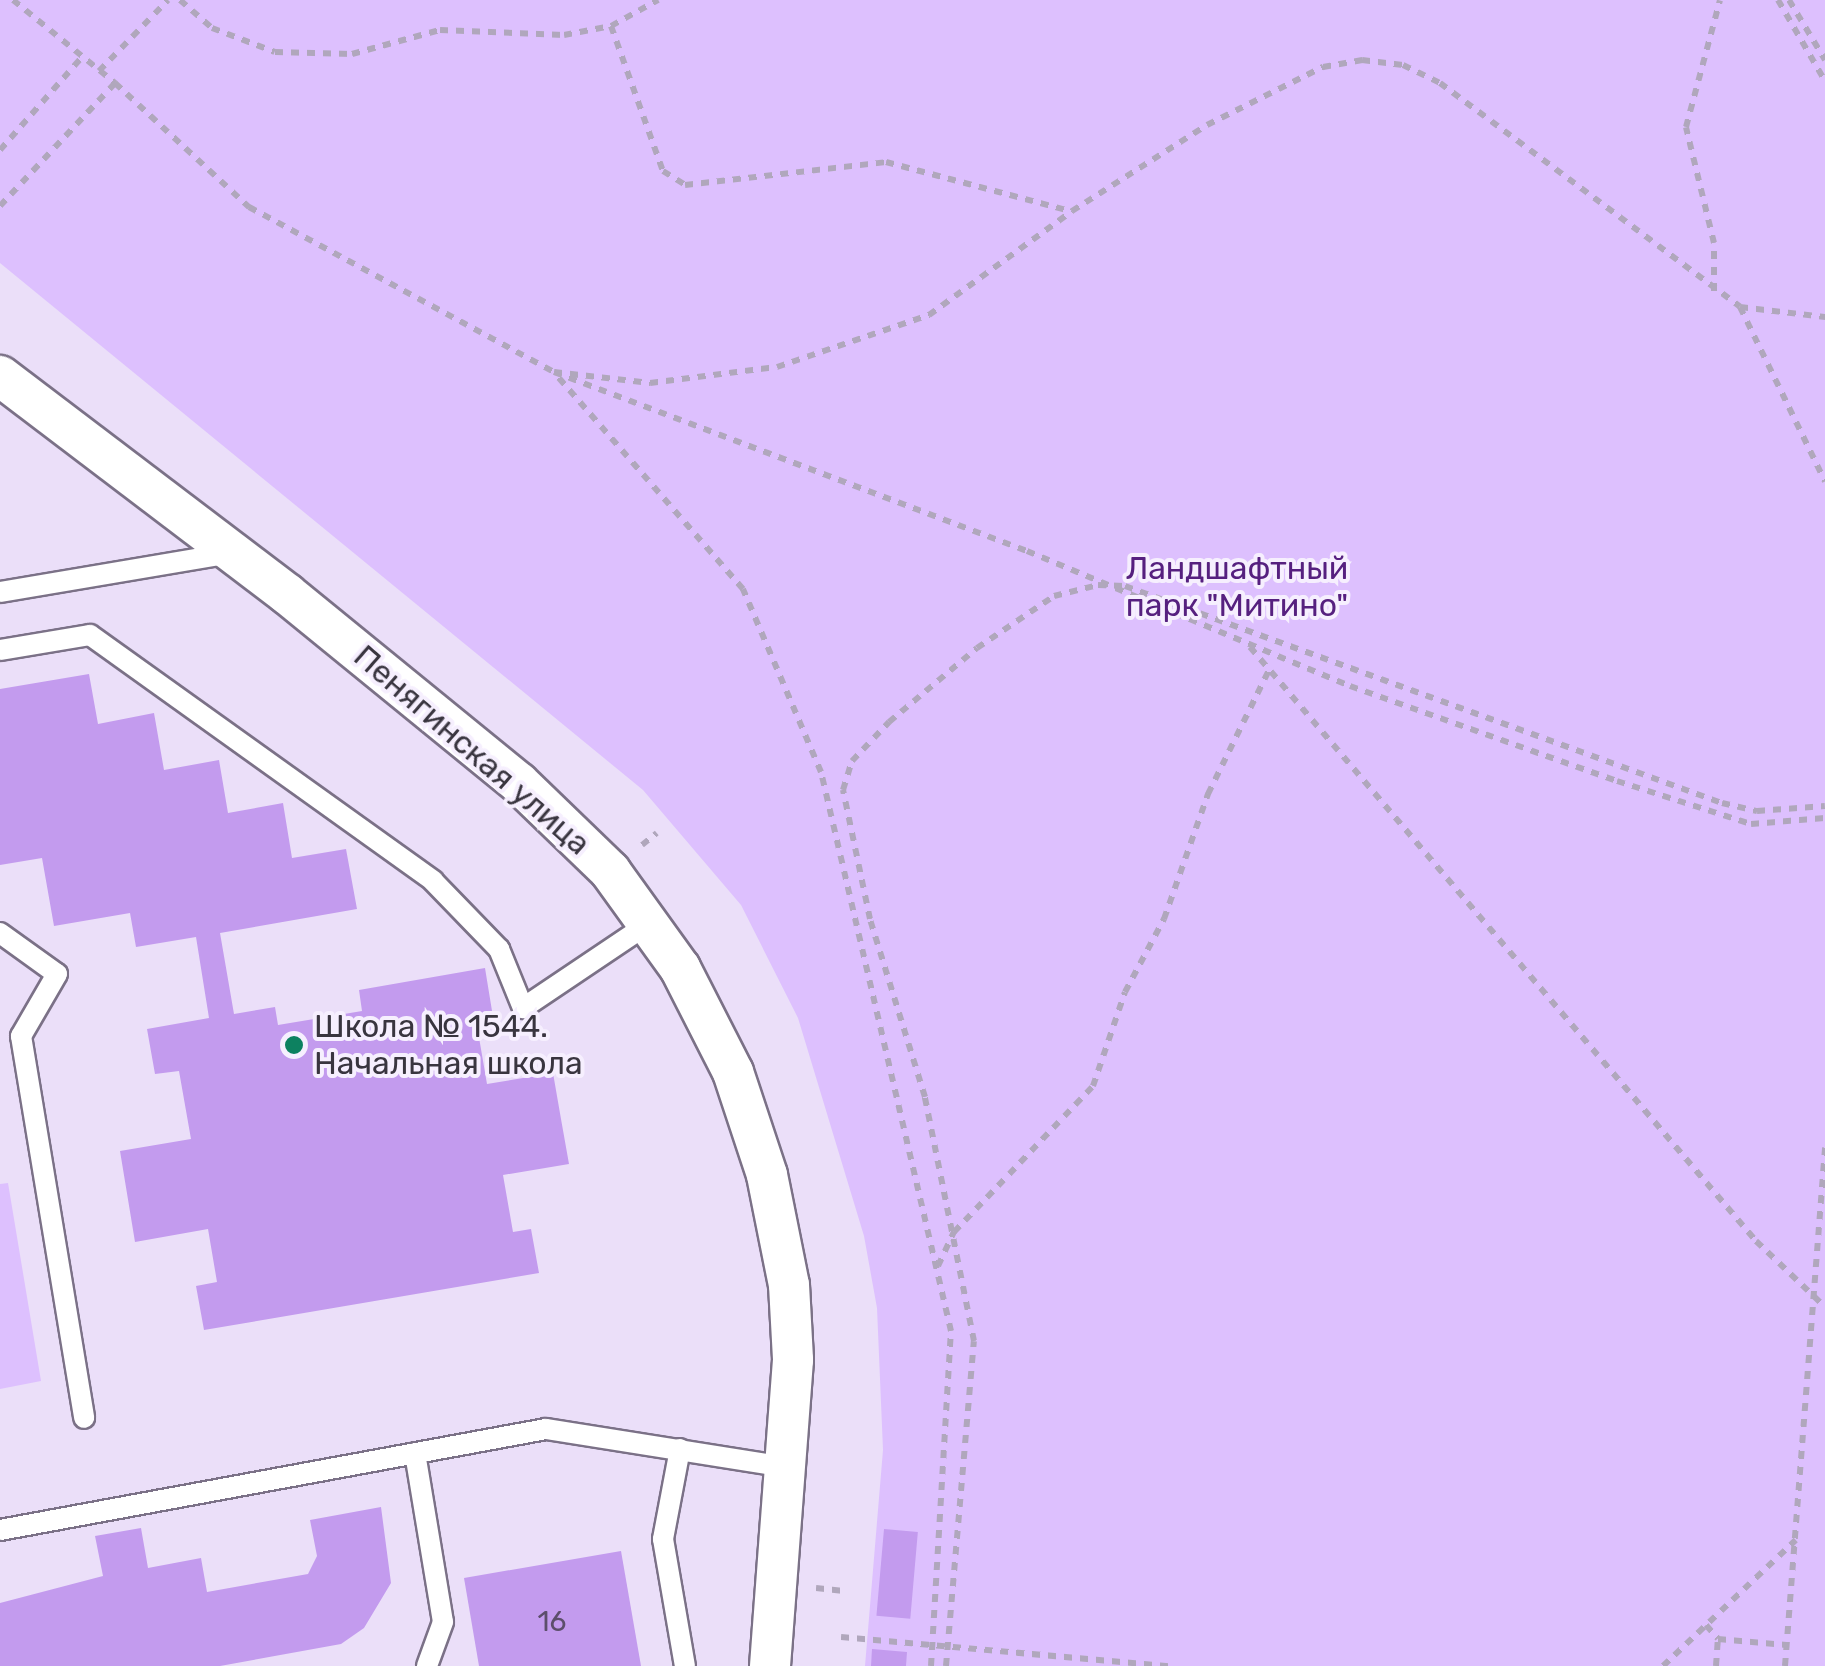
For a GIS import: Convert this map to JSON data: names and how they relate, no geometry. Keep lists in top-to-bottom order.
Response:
{
  "streets": {
    "street": ["Пенягинская улица"]
  },
  "parks": ["Ландшафтный парк \"Митино\""],
  "places": ["Школа № 1544. Начальная школа"],
  "house_numbers": ["16"]
}
